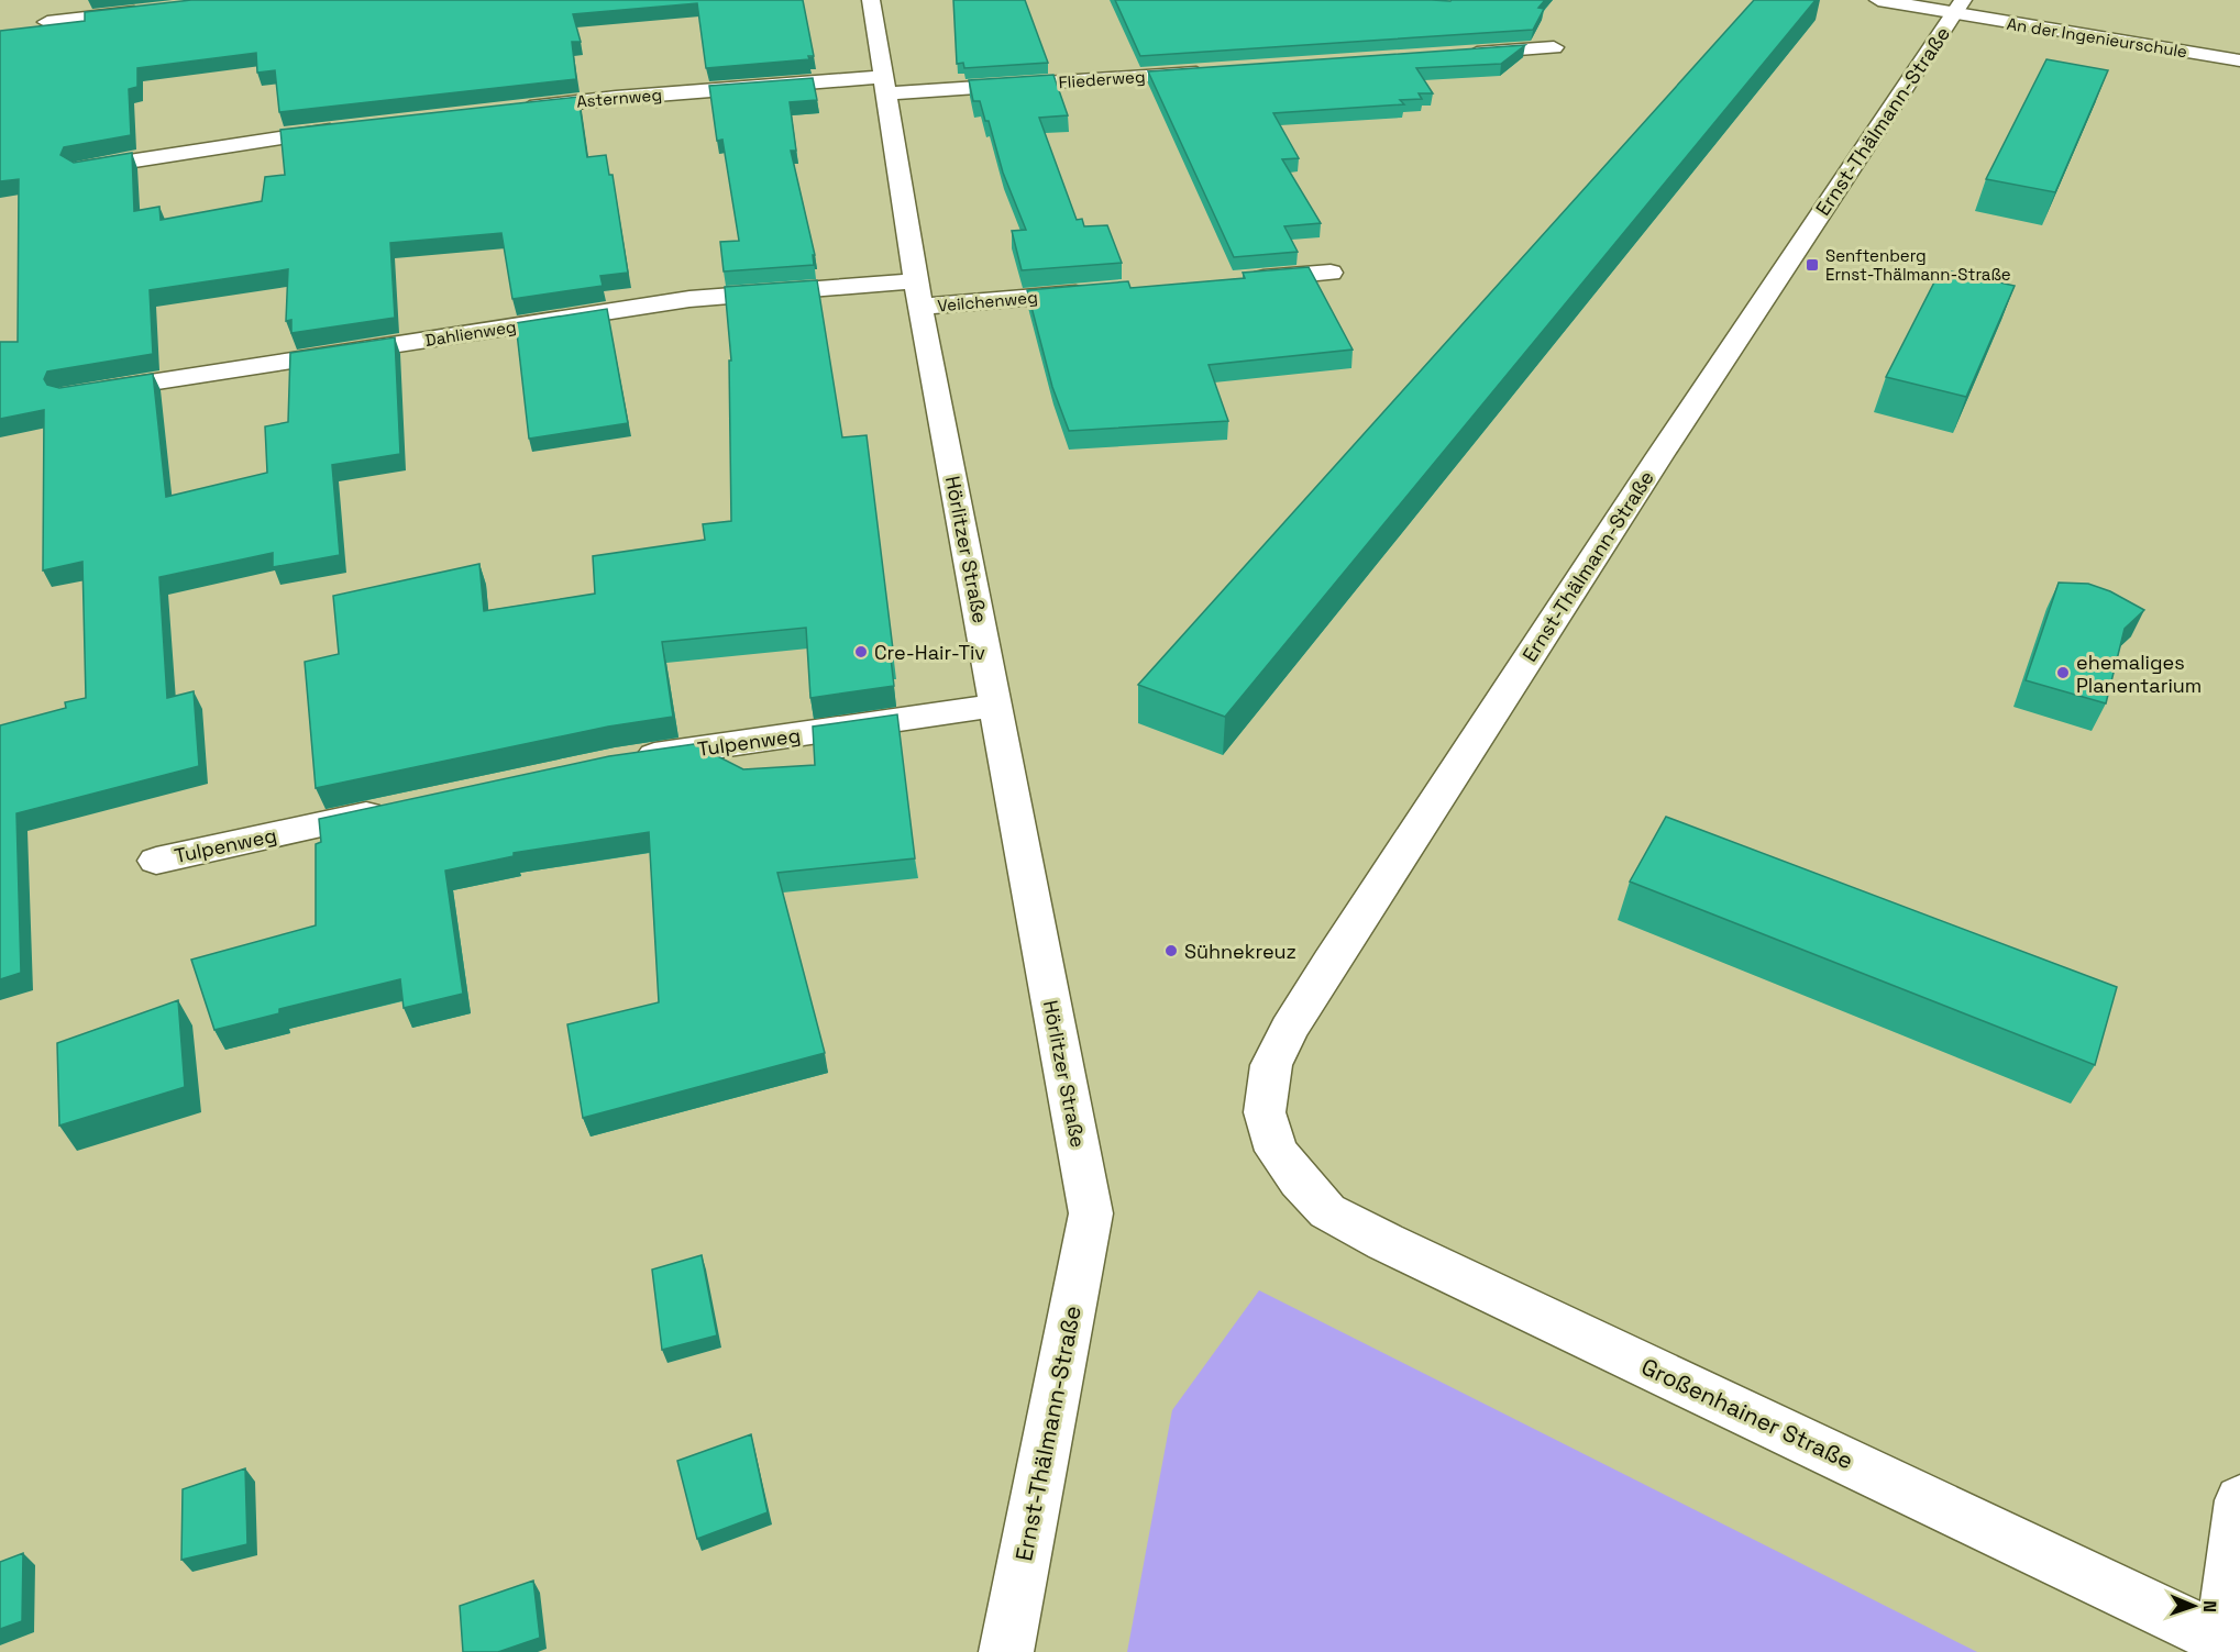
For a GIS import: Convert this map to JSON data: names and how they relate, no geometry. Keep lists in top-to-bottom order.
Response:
{
  "streets": {
    "street": [
      "An der Ingenieurschule",
      "Fliederweg",
      "Asternweg",
      "Ernst-Thälmann-Straße",
      "Veilchenweg",
      "Dahlienweg",
      "Hörlitzer Straße",
      "Tulpenweg",
      "Großenhainer Straße"
    ]
  },
  "crossings": [
    ["An der Ingenieurschule", "Ernst-Thälmann-Straße"],
    ["Fliederweg", "Asternweg"],
    ["Fliederweg", "Hörlitzer Straße"],
    ["Asternweg", "Hörlitzer Straße"],
    ["Ernst-Thälmann-Straße", "Hörlitzer Straße"],
    ["Ernst-Thälmann-Straße", "Großenhainer Straße"],
    ["Veilchenweg", "Dahlienweg"],
    ["Veilchenweg", "Hörlitzer Straße"],
    ["Dahlienweg", "Hörlitzer Straße"],
    ["Hörlitzer Straße", "Tulpenweg"]
  ],
  "places": {
    "transit": ["Senftenberg Ernst-Thälmann-Straße"],
    "other": ["Cre-Hair-Tiv", "ehemaliges Planentarium", "Sühnekreuz"]
  },
  "north": "right"
}
